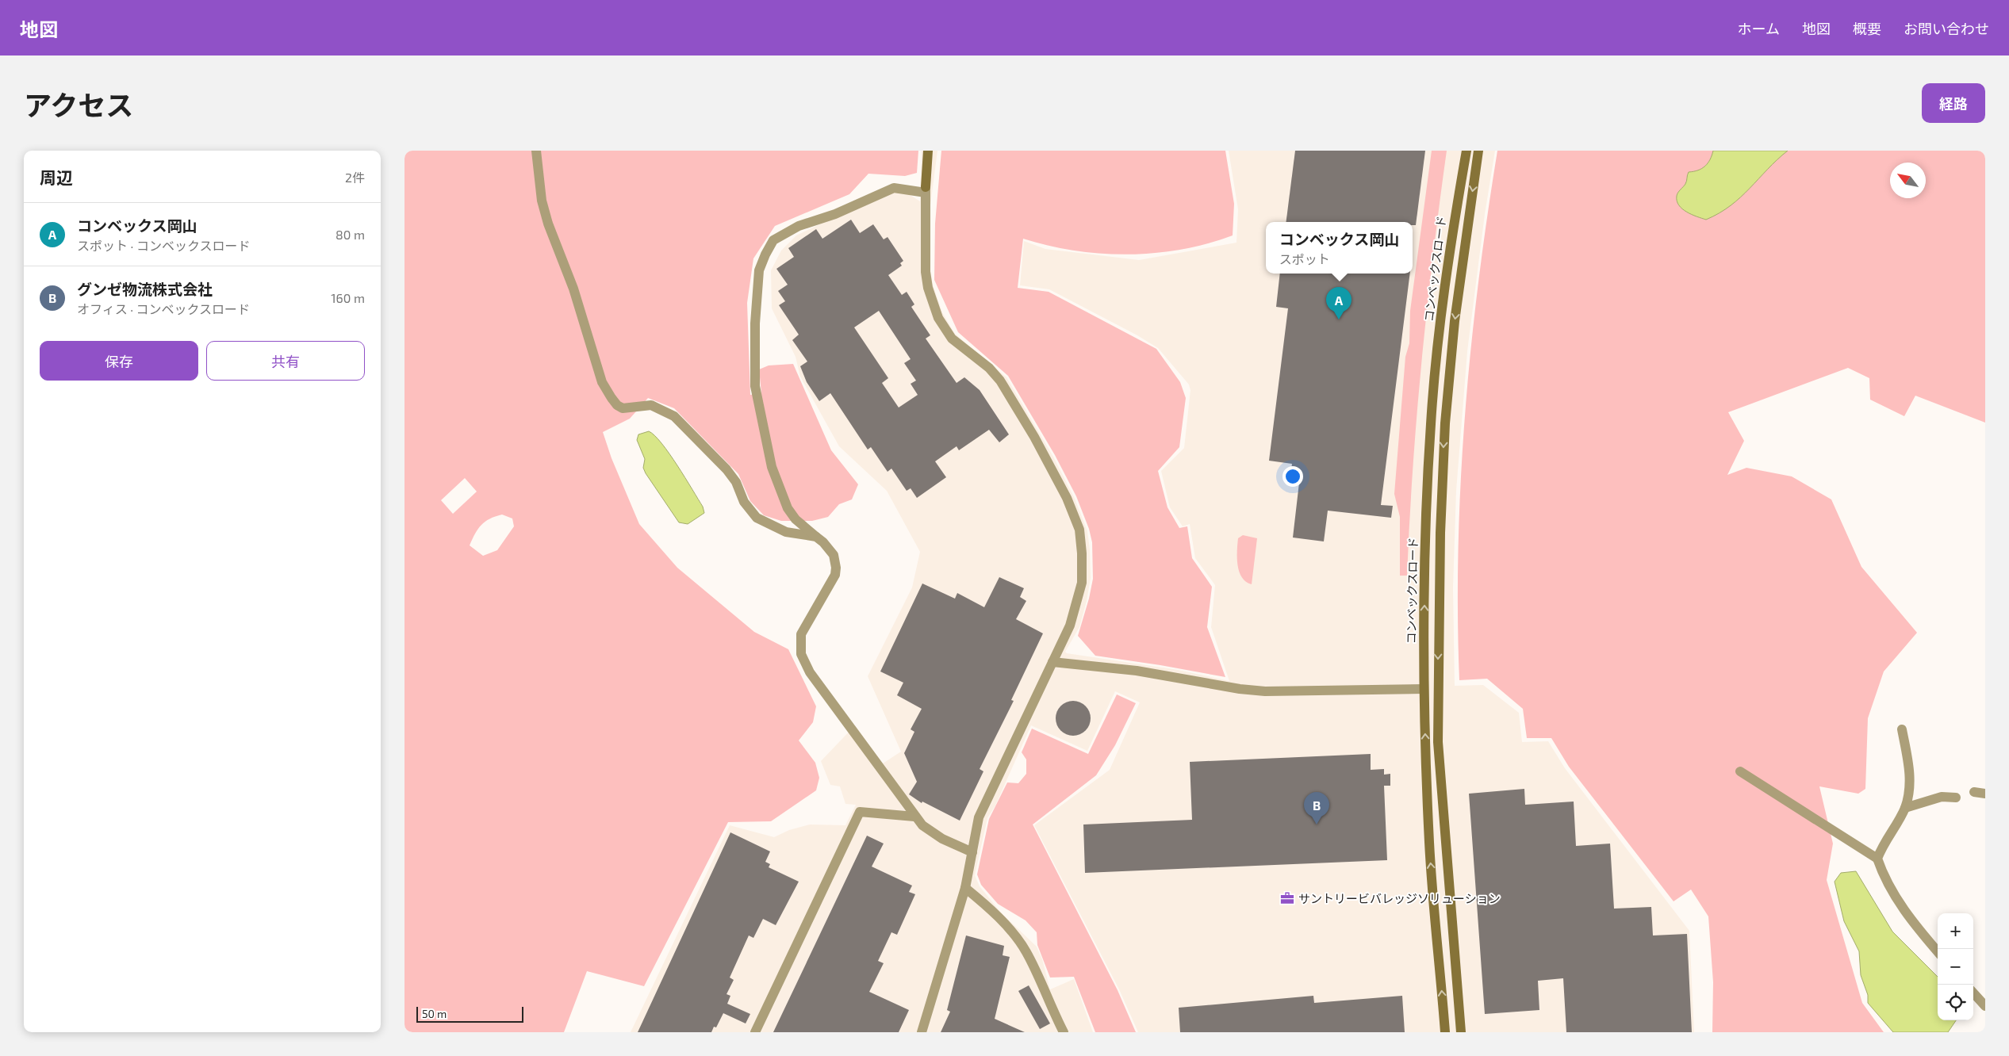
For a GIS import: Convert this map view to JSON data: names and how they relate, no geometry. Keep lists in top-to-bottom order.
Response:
{
  "streets": {
    "street": ["コンベックスロード"]
  },
  "places": {
    "office": ["サントリービバレッジソリューション"]
  },
  "scale_bar": "50 m",
  "north": "top left",
  "page": {
    "header": "地図",
    "nav": [
      "ホーム",
      "地図",
      "概要",
      "お問い合わせ"
    ],
    "title": "アクセス",
    "buttons": [
      "経路",
      ["保存", "共有"]
    ],
    "heading": ["周辺", "2件"],
    "list": [
      {
        "mark": "A",
        "name": "コンベックス岡山",
        "note": "スポット · コンベックスロード",
        "value": "80 m"
      },
      {
        "mark": "B",
        "name": "グンゼ物流株式会社",
        "note": "オフィス · コンベックスロード",
        "value": "160 m"
      }
    ],
    "popup": ["コンベックス岡山", "スポット"],
    "pins": ["A", "B"],
    "map_buttons": ["+", "−"],
    "scale": "50 m"
  }
}
